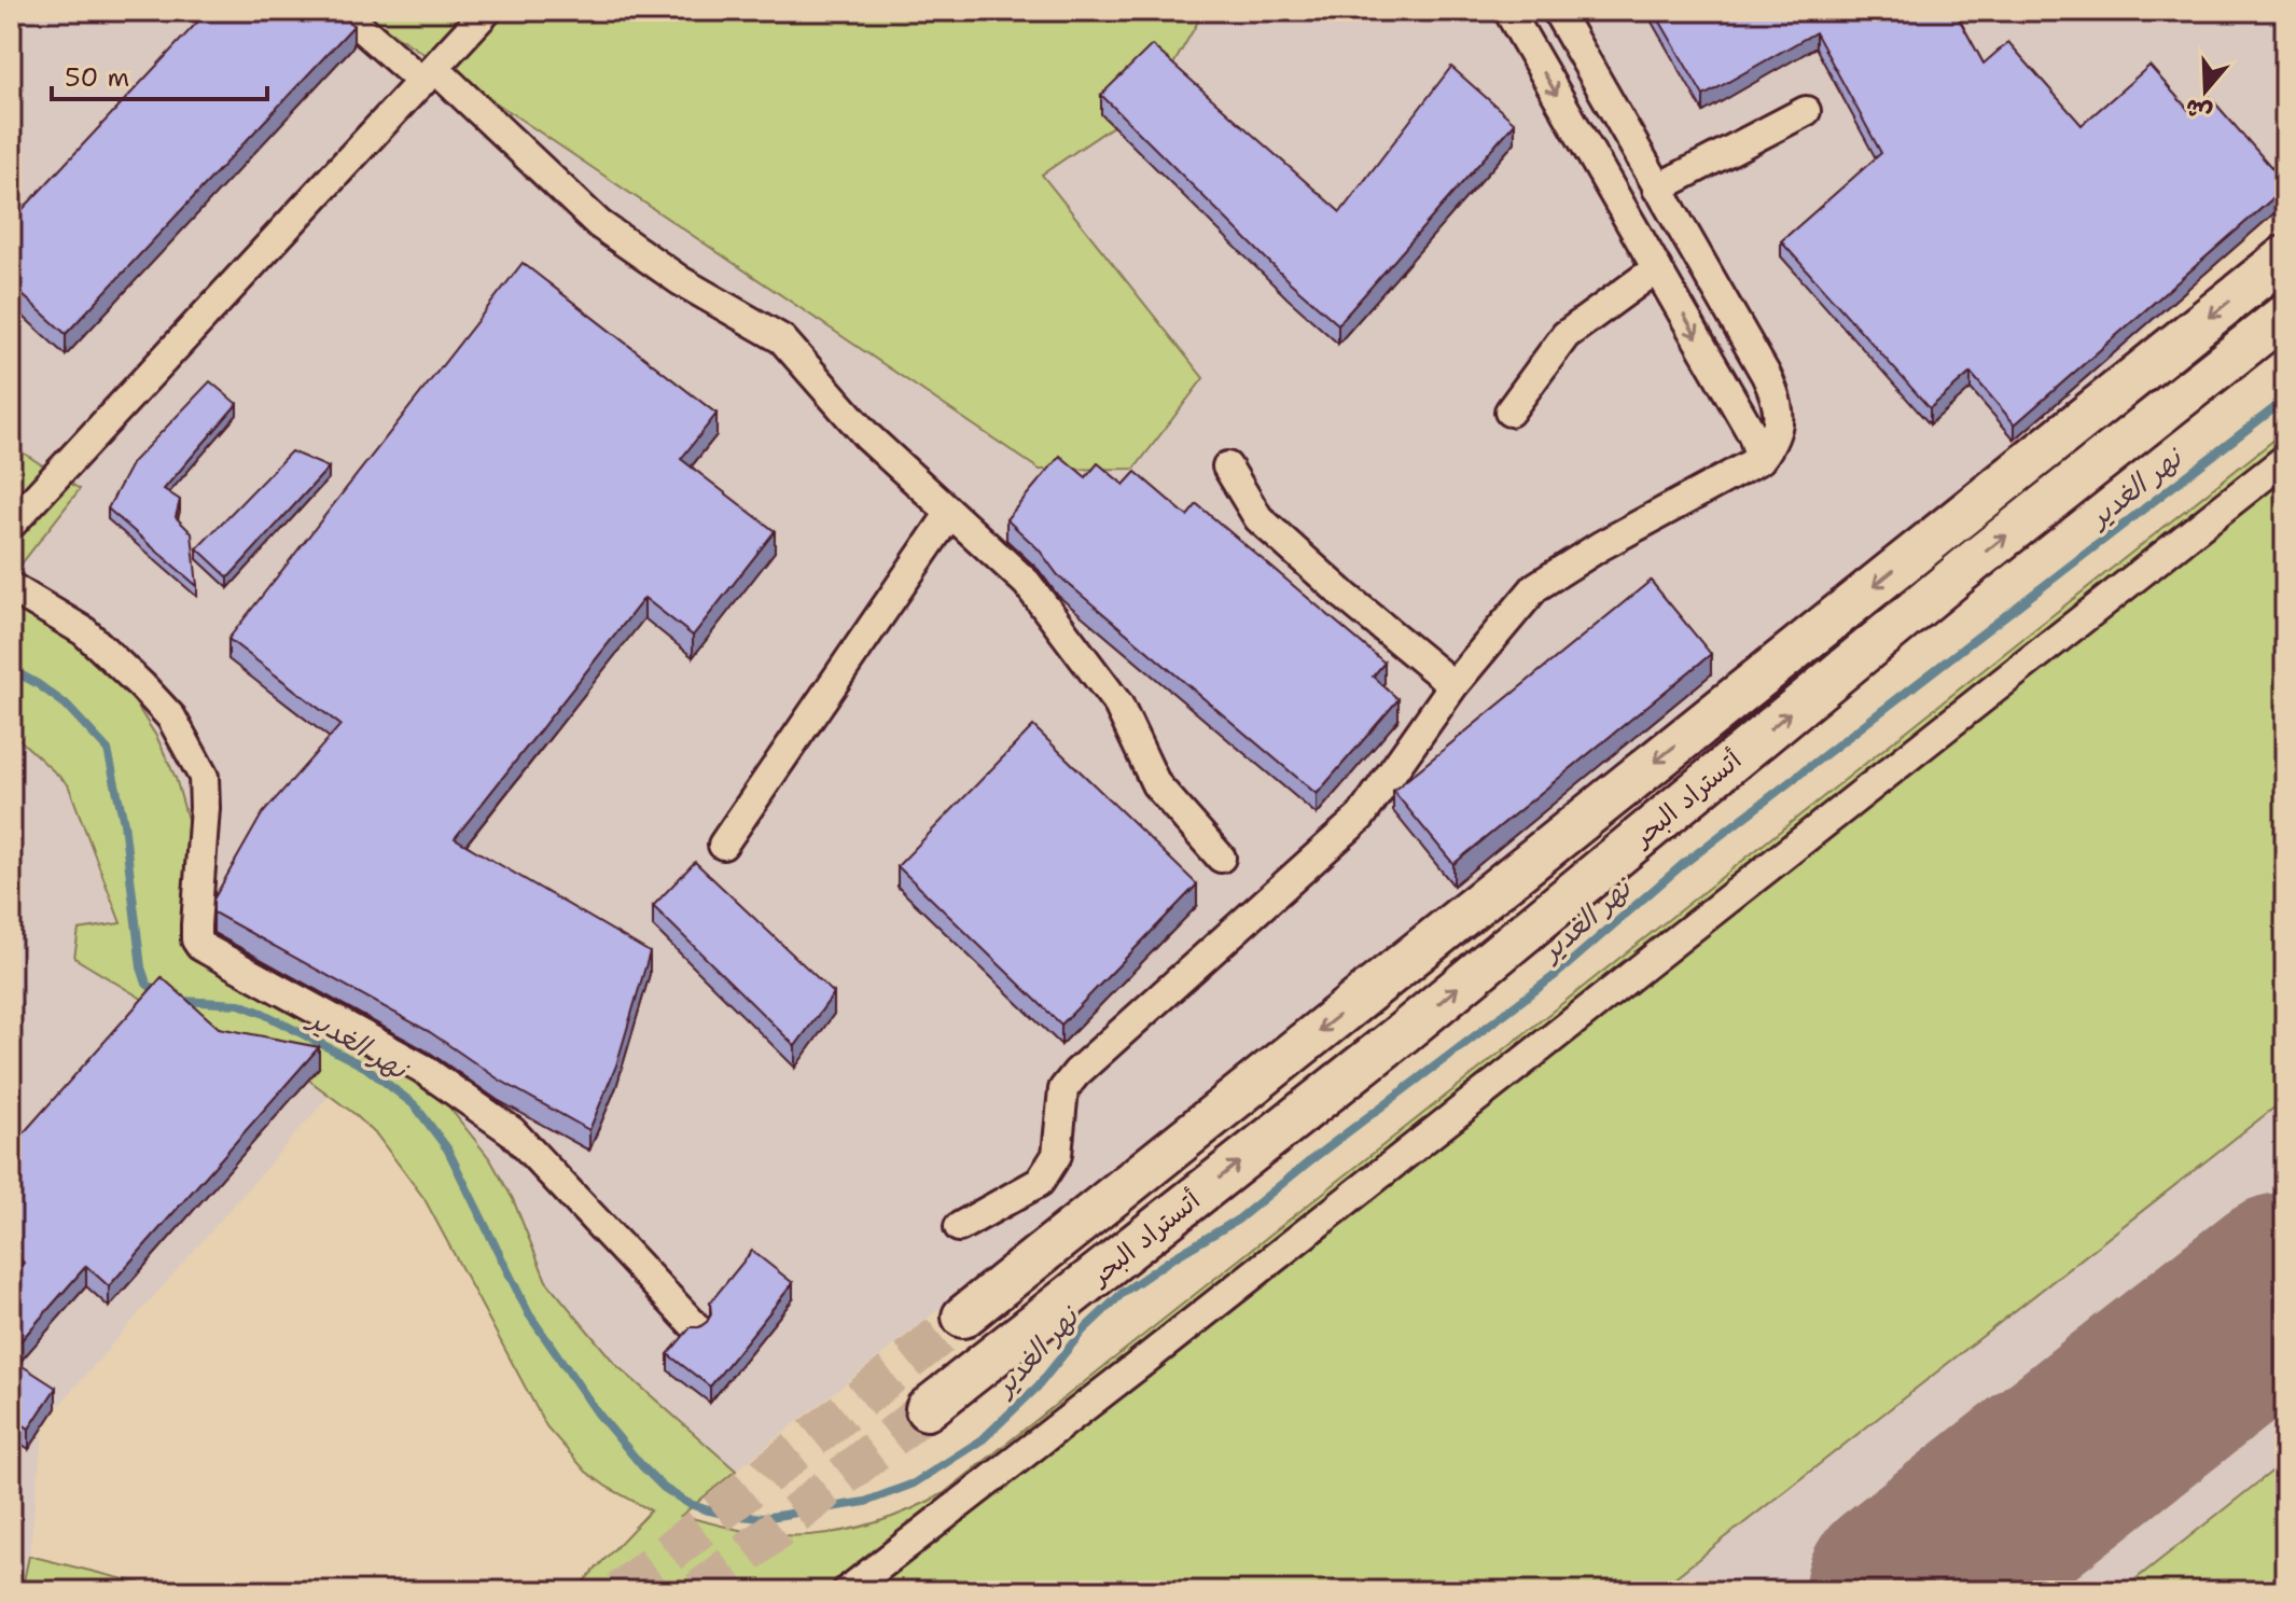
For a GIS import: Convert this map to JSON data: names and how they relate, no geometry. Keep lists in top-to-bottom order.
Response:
{
  "streets": {
    "highway": ["أتستراد البحر"]
  },
  "water": ["نهر الغدير"],
  "scale_bar": "50 m",
  "north": "bottom"
}
